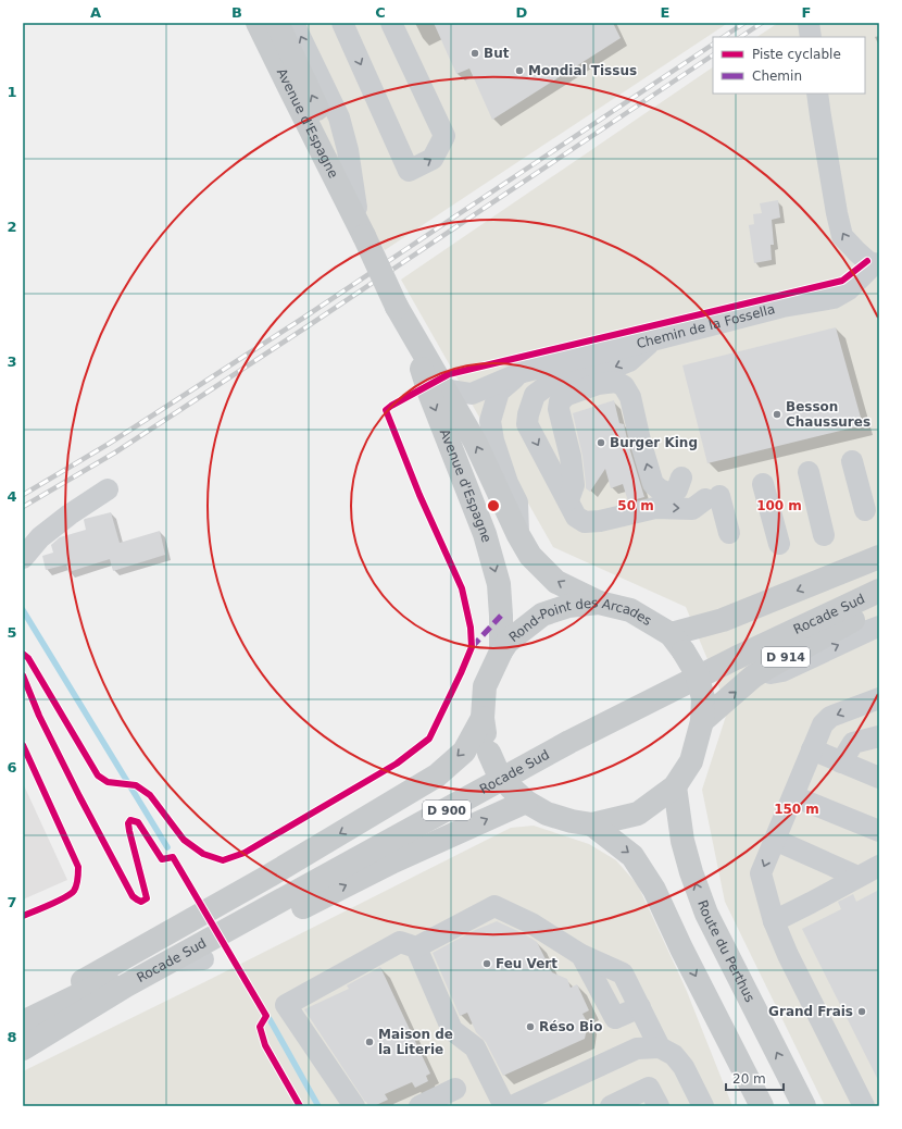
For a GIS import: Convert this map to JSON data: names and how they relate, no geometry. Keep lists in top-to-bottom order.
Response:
{
  "streets": {
    "main road": [
      "Avenue d'Espagne",
      "Rocade Sud",
      "Rond-Point des Arcades",
      "D 914",
      "D 900",
      "Route du Perthus"
    ],
    "street": ["Chemin de la Fossella"]
  },
  "crossings": [
    ["Avenue d'Espagne", "Chemin de la Fossella"],
    ["Avenue d'Espagne", "Rond-Point des Arcades"],
    ["Rocade Sud", "Rond-Point des Arcades"],
    ["Rond-Point des Arcades", "D 914"],
    ["Rond-Point des Arcades", "Route du Perthus"]
  ],
  "places": [
    "But",
    "Mondial Tissus",
    "Besson Chaussures",
    "Burger King",
    "Feu Vert",
    "Grand Frais",
    "Réso Bio",
    "Maison de la Literie"
  ],
  "legend": ["Piste cyclable", "Chemin"],
  "scale_bar": "20 m",
  "grid": {
    "columns": [
      "A",
      "B",
      "C",
      "D",
      "E",
      "F"
    ],
    "rows": [
      "1",
      "2",
      "3",
      "4",
      "5",
      "6",
      "7",
      "8"
    ]
  },
  "rings": ["50 m", "100 m", "150 m"]
}
